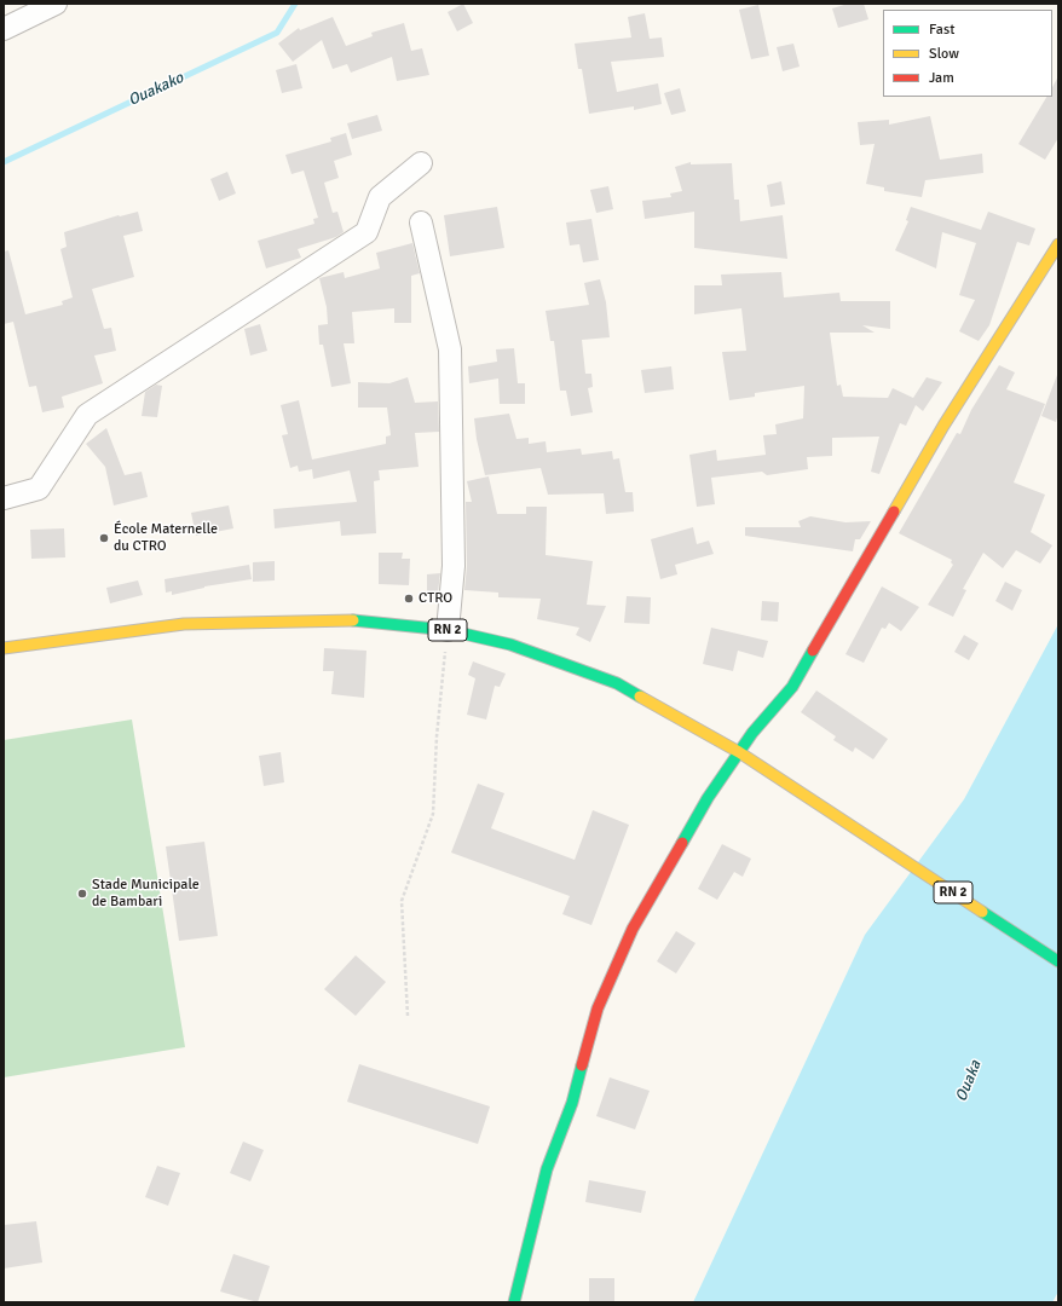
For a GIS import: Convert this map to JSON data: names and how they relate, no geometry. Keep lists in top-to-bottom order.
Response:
{
  "streets": {
    "street": ["RN 2"]
  },
  "water": ["Ouakako", "Ouaka"],
  "places": ["École Maternelle du CTRO", "CTRO", "Stade Municipale de Bambari"],
  "legend": ["Fast", "Slow", "Jam"]
}
